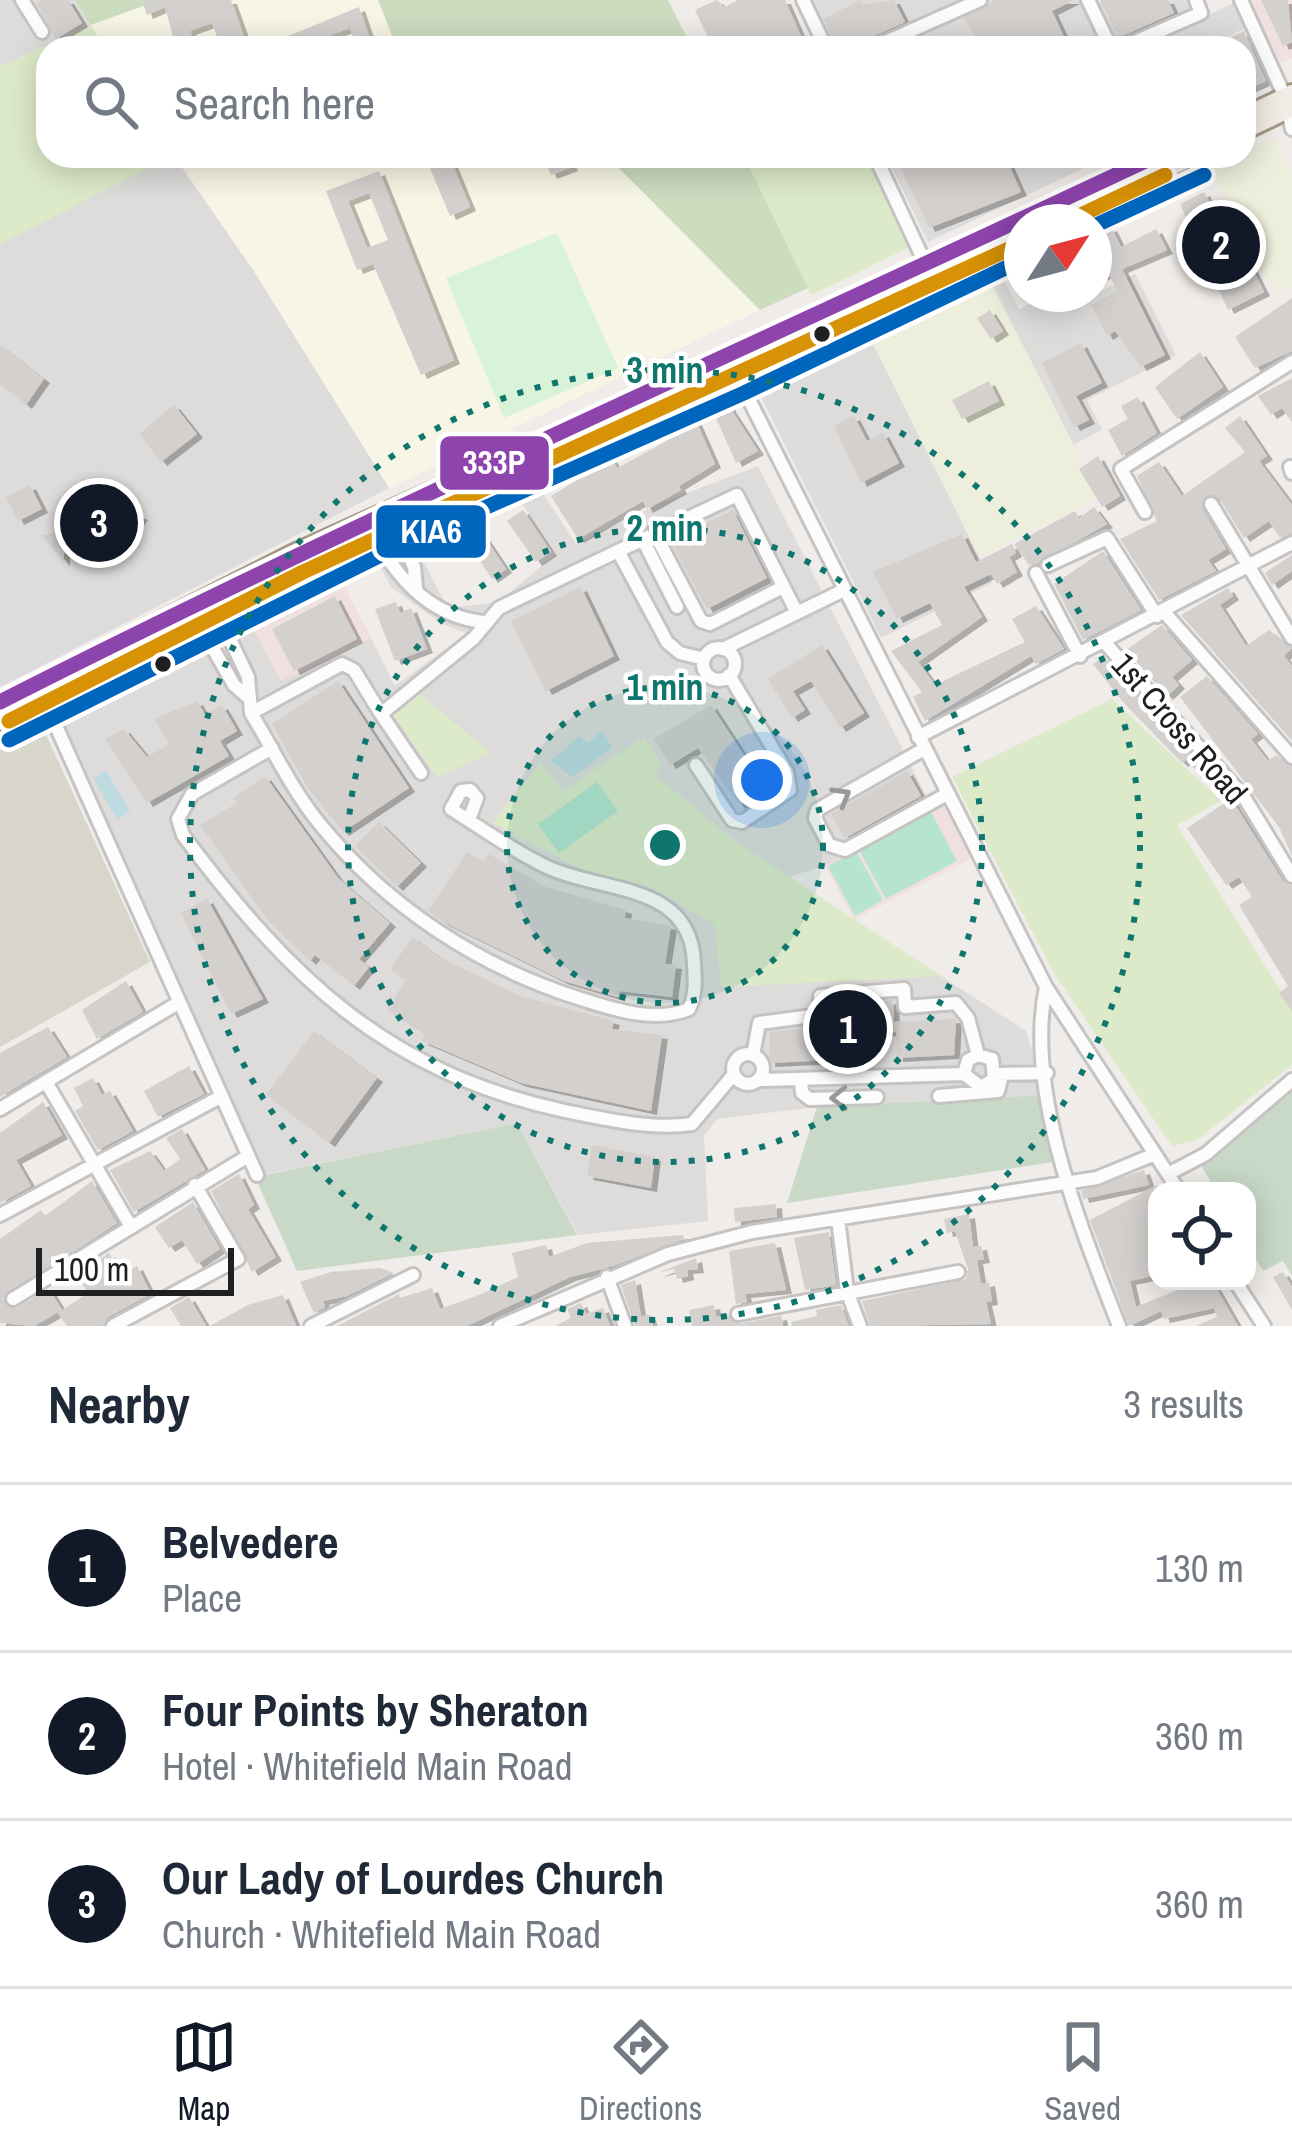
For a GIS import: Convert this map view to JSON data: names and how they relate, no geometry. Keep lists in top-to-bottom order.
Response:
{
  "streets": {
    "street": ["1st Cross Road"]
  },
  "lines": ["transit line 333P", "transit line KIA6"],
  "scale_bar": "100 m",
  "north": "top right",
  "page": {
    "search": "Search here",
    "pins": ["2", "3", "1"],
    "scale": "100 m",
    "heading": ["Nearby", "3 results"],
    "list": [
      {
        "mark": "1",
        "name": "Belvedere",
        "note": "Place",
        "value": "130 m"
      },
      {
        "mark": "2",
        "name": "Four Points by Sheraton",
        "note": "Hotel · Whitefield Main Road",
        "value": "360 m"
      },
      {
        "mark": "3",
        "name": "Our Lady of Lourdes Church",
        "note": "Church · Whitefield Main Road",
        "value": "360 m"
      }
    ],
    "nav": ["Map", "Directions", "Saved"]
  },
  "rings": ["3 min", "2 min", "1 min"]
}
